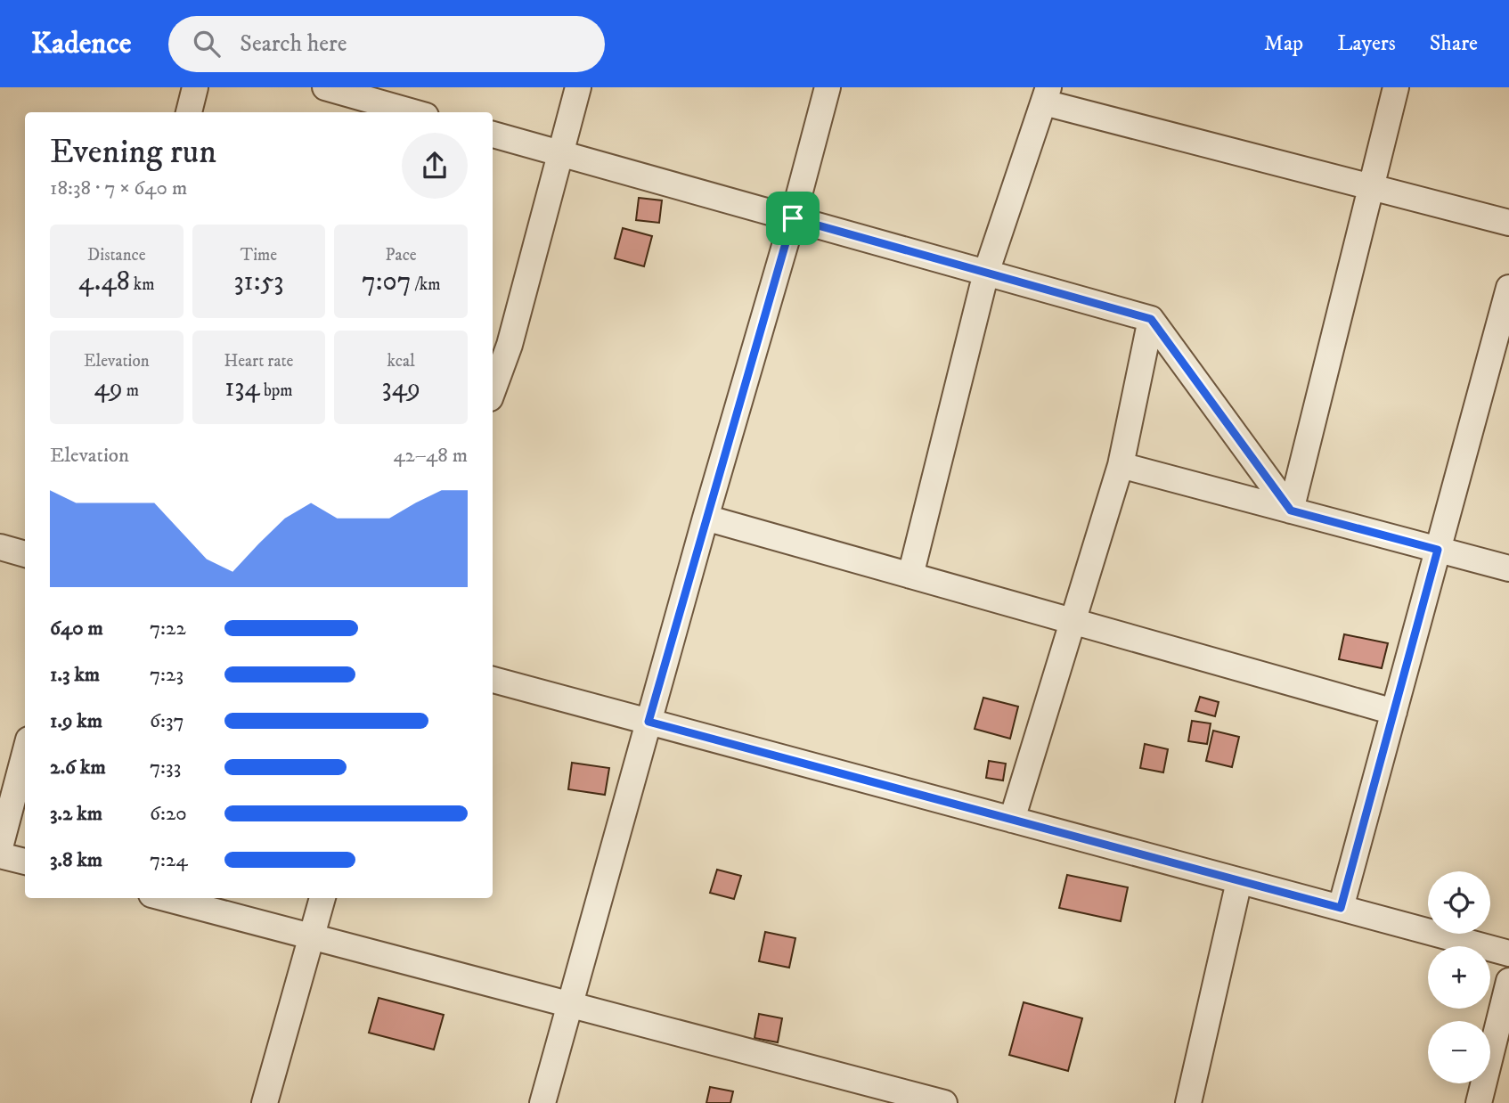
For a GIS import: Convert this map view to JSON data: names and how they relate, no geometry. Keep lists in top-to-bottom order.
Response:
{
  "page": {
    "header": "Kadence",
    "search": "Search here",
    "nav": ["Map", "Layers", "Share"],
    "heading": ["Evening run", "18:38 · 7 × 640 m"],
    "stats": [
      ["Distance", "4.48 km"],
      ["Time", "31:53"],
      ["Pace", "7:07 /km"],
      ["Elevation", "49 m"],
      ["Heart rate", "134 bpm"],
      ["kcal", "349"]
    ],
    "chart": ["Elevation", "42–48 m"],
    "list": [
      {
        "name": "640 m",
        "note": "7:22"
      },
      {
        "name": "1.3 km",
        "note": "7:23"
      },
      {
        "name": "1.9 km",
        "note": "6:37"
      },
      {
        "name": "2.6 km",
        "note": "7:33"
      },
      {
        "name": "3.2 km",
        "note": "6:20"
      },
      {
        "name": "3.8 km",
        "note": "7:24"
      }
    ],
    "map_buttons": ["+", "−"]
  }
}
